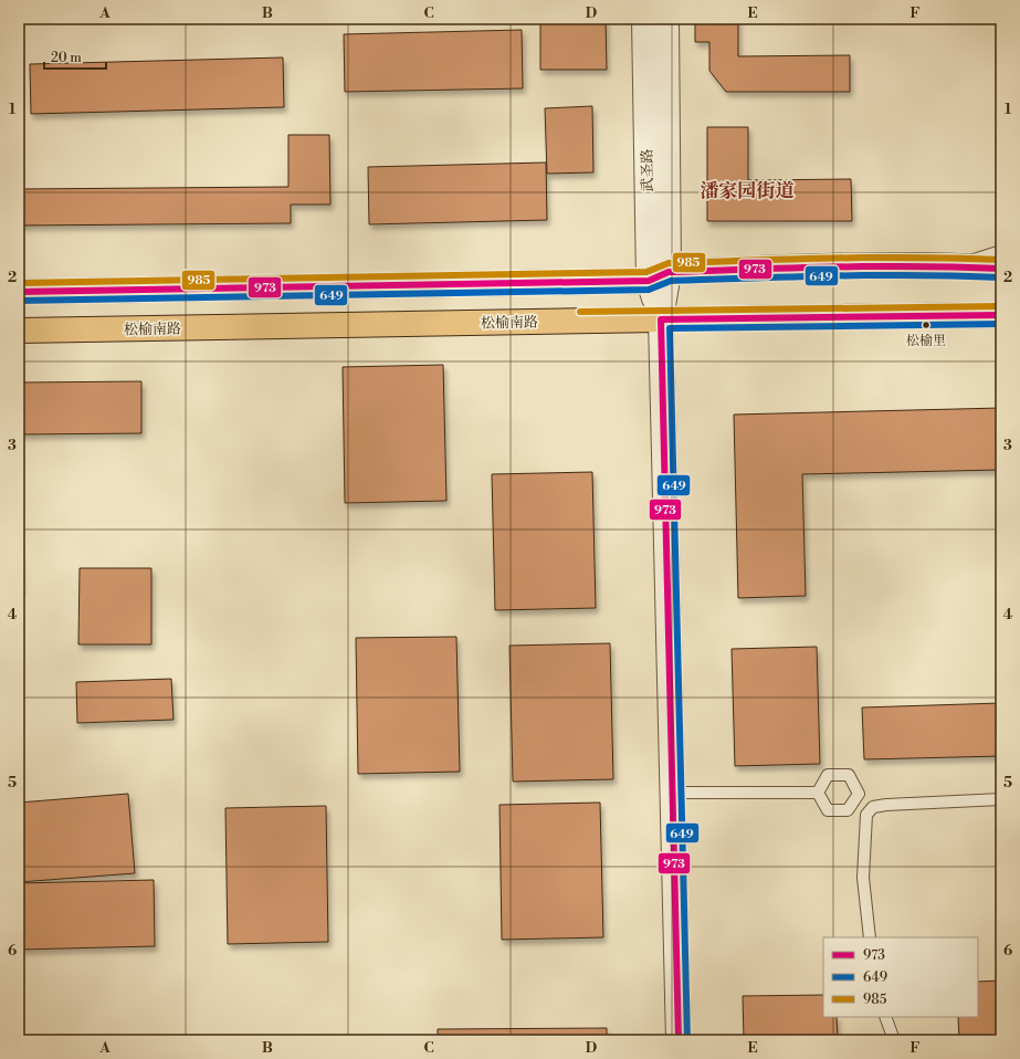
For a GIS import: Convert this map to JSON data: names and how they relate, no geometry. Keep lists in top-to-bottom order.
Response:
{
  "streets": {
    "main road": ["松榆南路"],
    "street": ["武圣路"]
  },
  "districts": ["潘家园街道"],
  "places": ["松榆里"],
  "lines": ["transit line 985", "transit line 973", "transit line 649"],
  "legend": ["973", "649", "985"],
  "scale_bar": "20 m",
  "grid": {
    "columns": [
      "A",
      "B",
      "C",
      "D",
      "E",
      "F"
    ],
    "rows": [
      "1",
      "2",
      "3",
      "4",
      "5",
      "6"
    ]
  }
}
